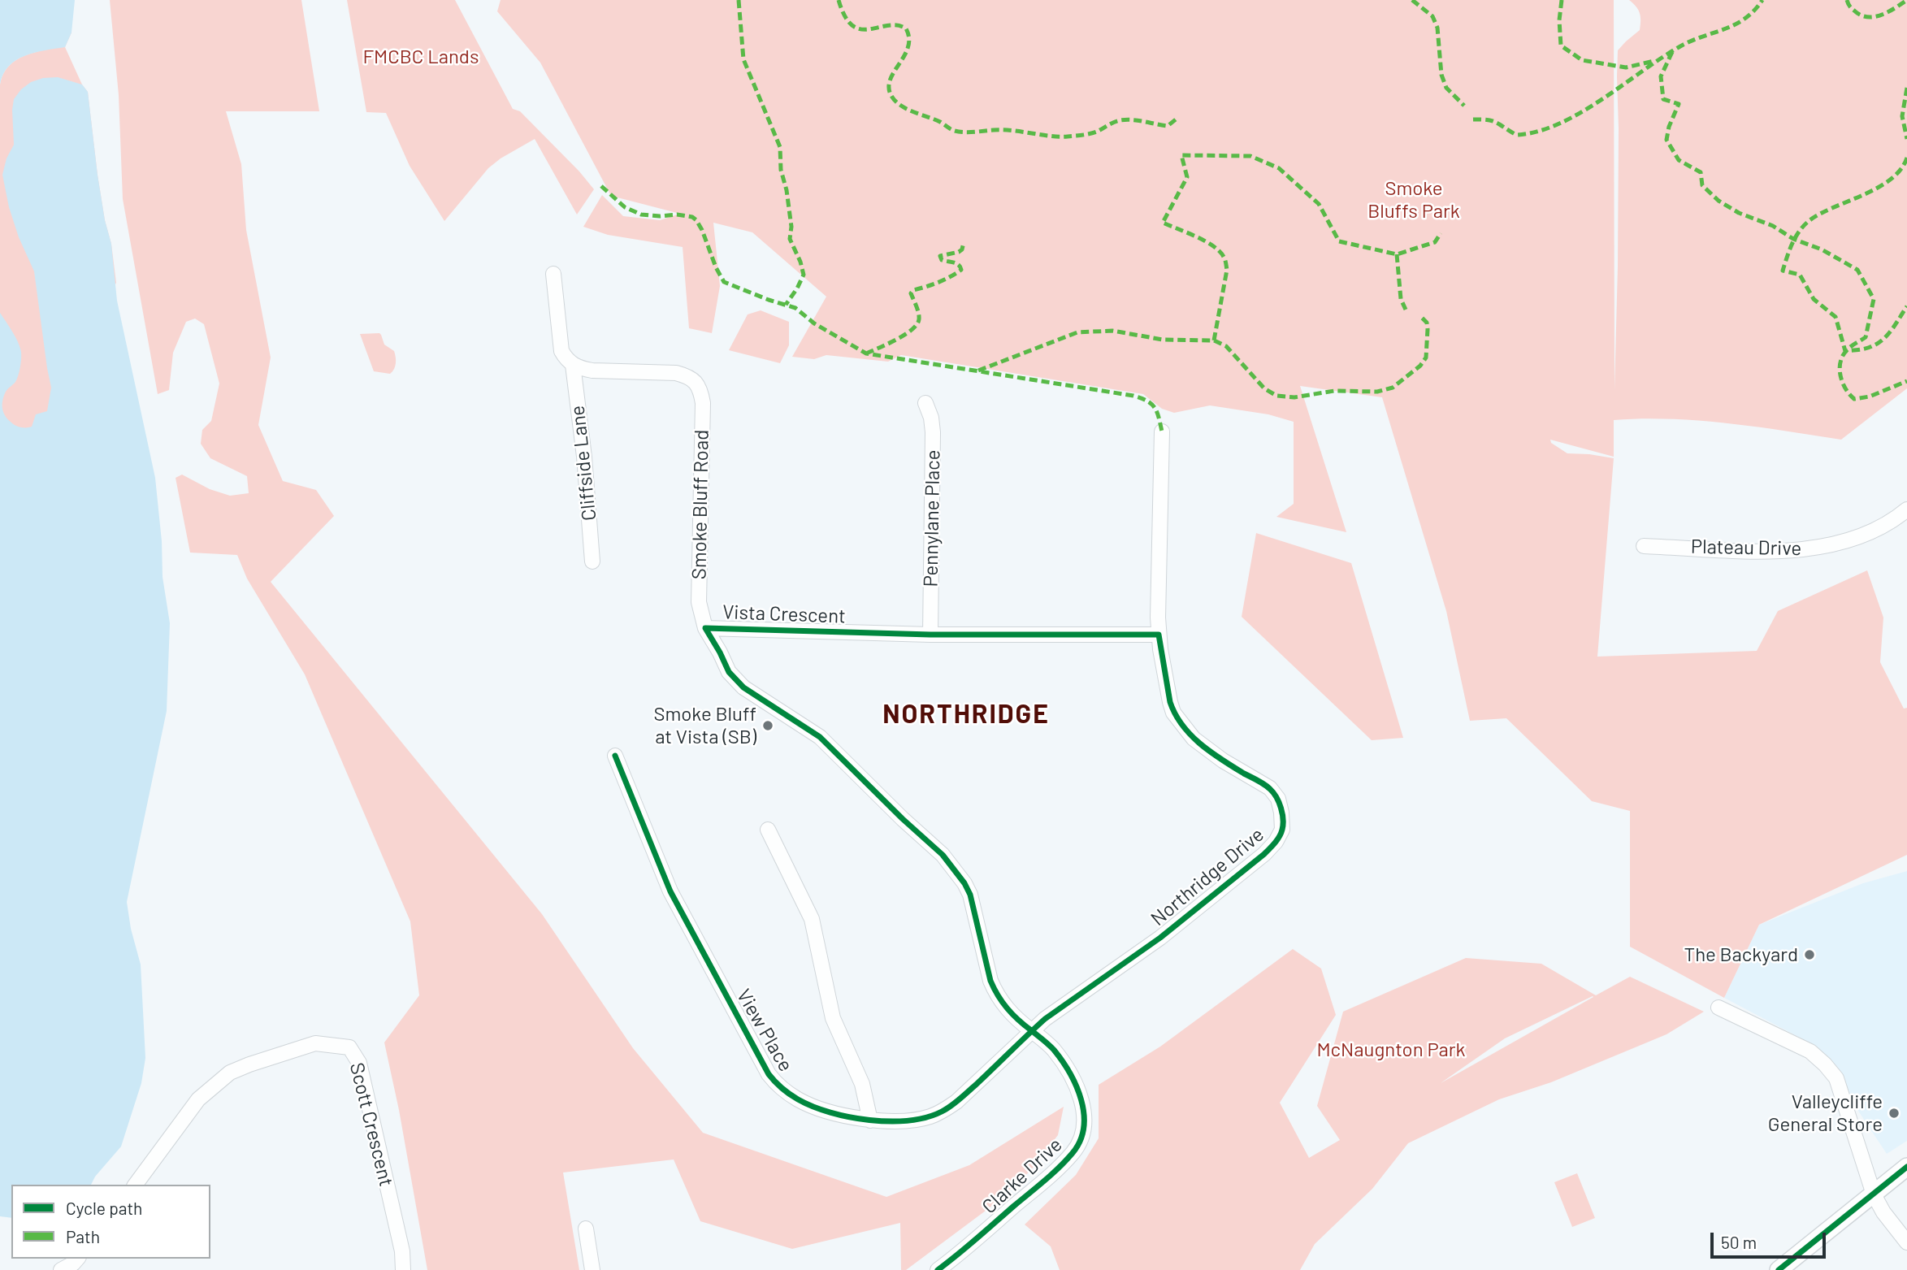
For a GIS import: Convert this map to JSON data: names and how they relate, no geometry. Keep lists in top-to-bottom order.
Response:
{
  "streets": {
    "street": [
      "Cliffside Lane",
      "Smoke Bluff Road",
      "Pennylane Place",
      "Plateau Drive",
      "Vista Crescent",
      "Northridge Drive",
      "View Place",
      "Scott Crescent",
      "Clarke Drive"
    ]
  },
  "crossings": [
    ["Cliffside Lane", "Smoke Bluff Road"],
    ["Smoke Bluff Road", "Vista Crescent"],
    ["Pennylane Place", "Vista Crescent"],
    ["Vista Crescent", "Northridge Drive"],
    ["Vista Crescent", "View Place"],
    ["Vista Crescent", "Clarke Drive"],
    ["Northridge Drive", "View Place"],
    ["Northridge Drive", "Clarke Drive"],
    ["View Place", "Clarke Drive"]
  ],
  "districts": ["NORTHRIDGE"],
  "parks": ["FMCBC Lands", "Smoke Bluffs Park", "McNaugnton Park"],
  "places": ["Smoke Bluff at Vista (SB)", "The Backyard", "Valleycliffe General Store"],
  "legend": ["Cycle path", "Path"],
  "scale_bar": "50 m"
}
